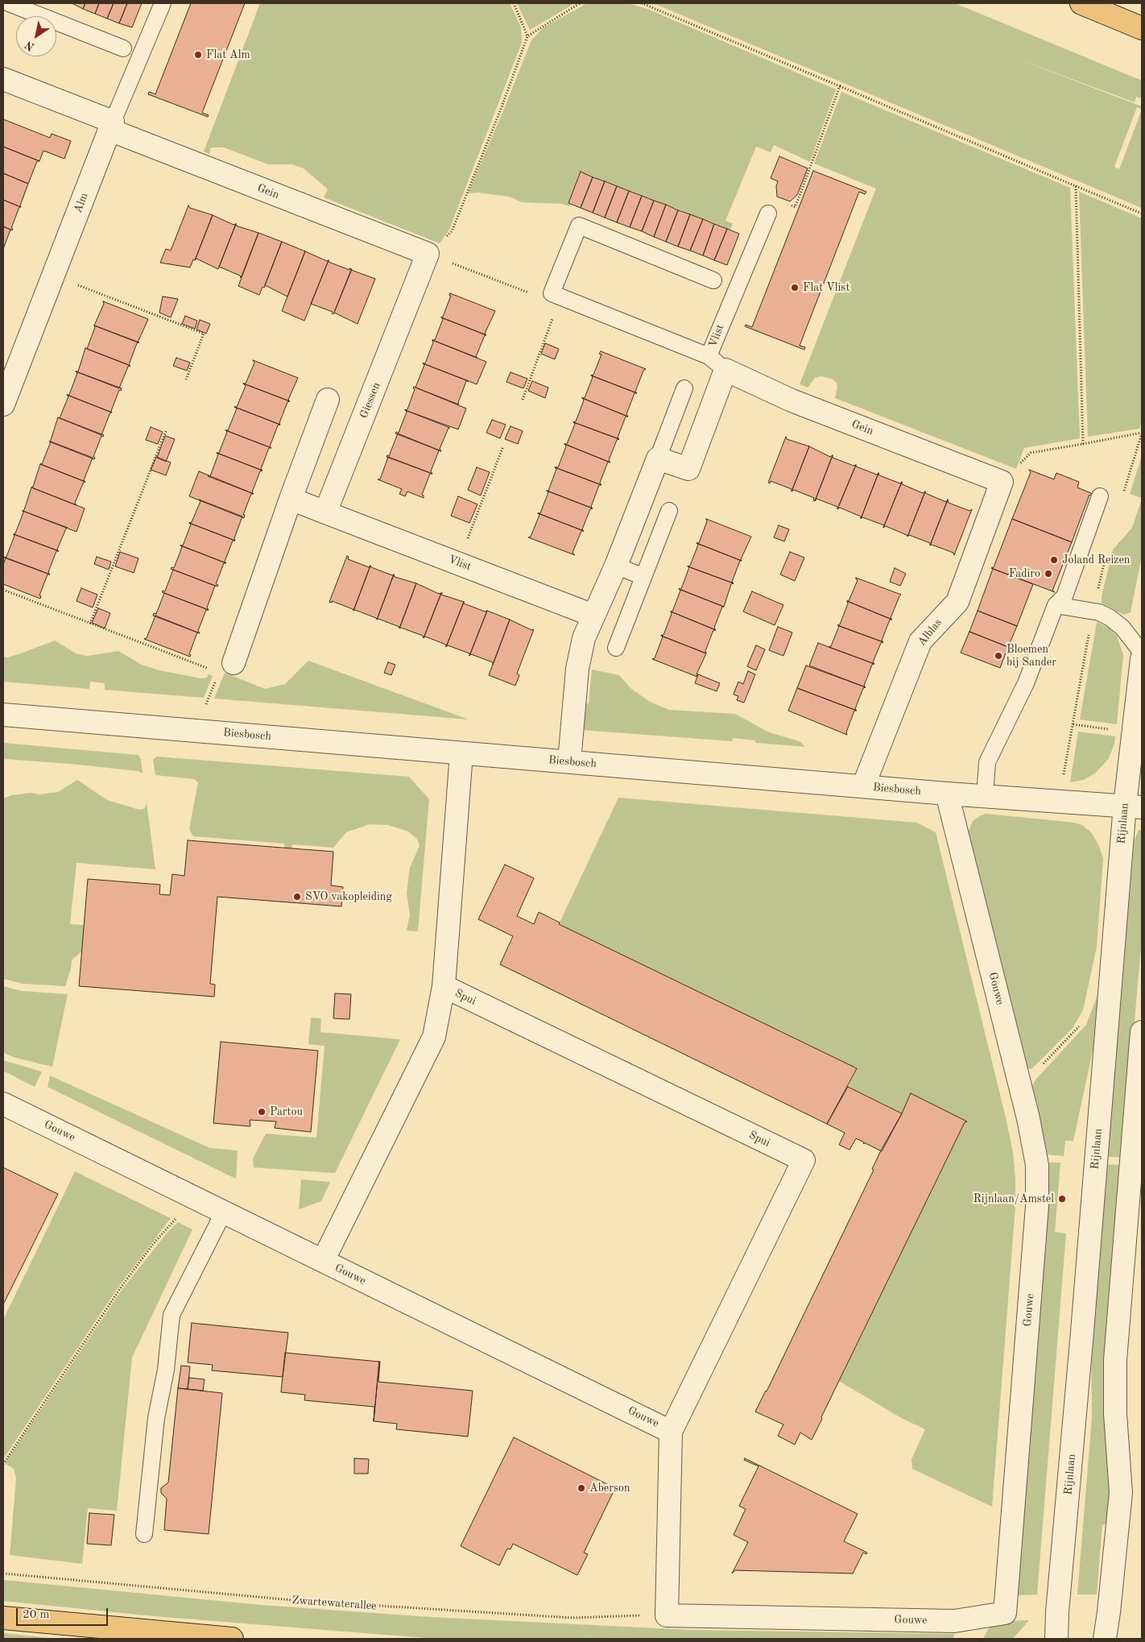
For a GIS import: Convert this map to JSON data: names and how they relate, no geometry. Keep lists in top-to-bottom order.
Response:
{
  "streets": {
    "street": [
      "Gein",
      "Alm",
      "Vlist",
      "Giessen",
      "Alblas",
      "Biesbosch",
      "Rijnlaan",
      "Gouwe",
      "Spui"
    ],
    "path": ["Zwartewaterallee"]
  },
  "crossings": [
    ["Gein", "Alm"],
    ["Gein", "Vlist"],
    ["Gein", "Giessen"],
    ["Gein", "Alblas"],
    ["Vlist", "Giessen"],
    ["Alblas", "Biesbosch"],
    ["Biesbosch", "Rijnlaan"],
    ["Biesbosch", "Gouwe"],
    ["Biesbosch", "Spui"],
    ["Gouwe", "Spui"],
    ["Gouwe", "Zwartewaterallee"]
  ],
  "places": [
    "Flat Alm",
    "Flat Vlist",
    "Joland Reizen",
    "Fadiro",
    "Bloemen bij Sander",
    "SVO vakopleiding",
    "Partou",
    "Rijnlaan/Amstel",
    "Aberson"
  ],
  "scale_bar": "20 m",
  "north": "bottom left"
}
